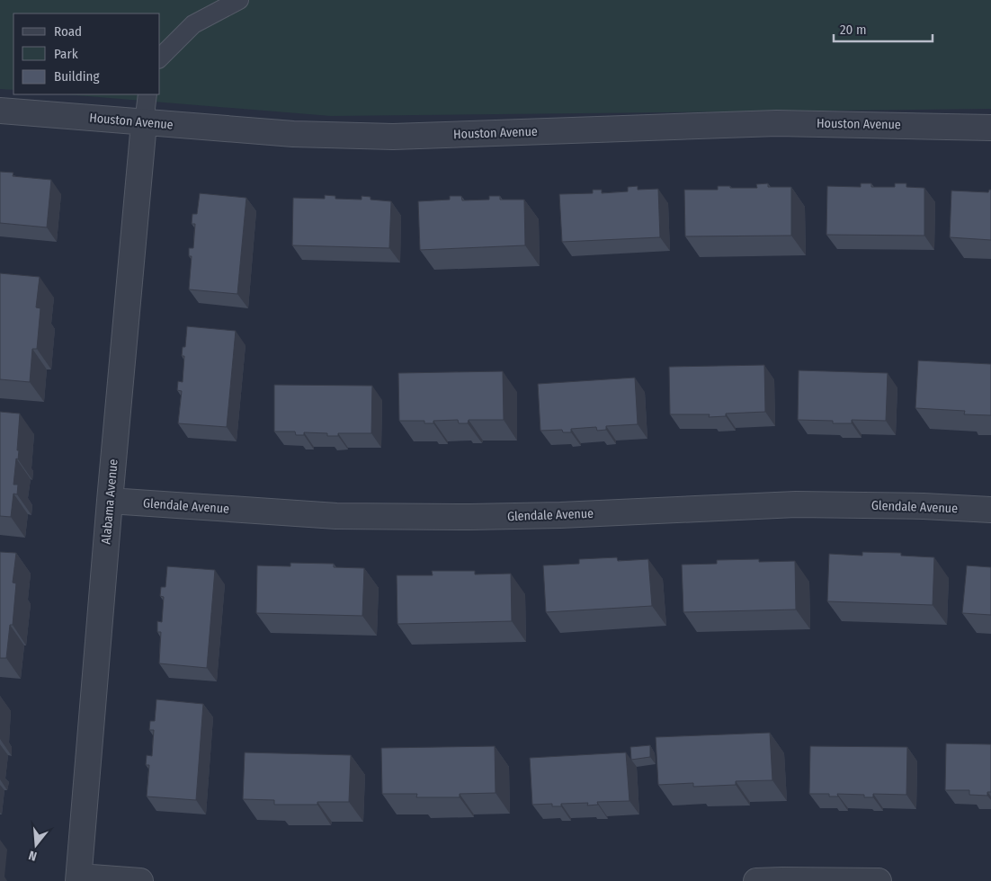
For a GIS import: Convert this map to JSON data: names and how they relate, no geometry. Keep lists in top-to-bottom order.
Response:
{
  "streets": {
    "street": ["Houston Avenue", "Alabama Avenue", "Glendale Avenue"]
  },
  "crossings": [
    ["Houston Avenue", "Alabama Avenue"],
    ["Alabama Avenue", "Glendale Avenue"]
  ],
  "legend": ["Road", "Park", "Building"],
  "scale_bar": "20 m",
  "north": "bottom"
}
